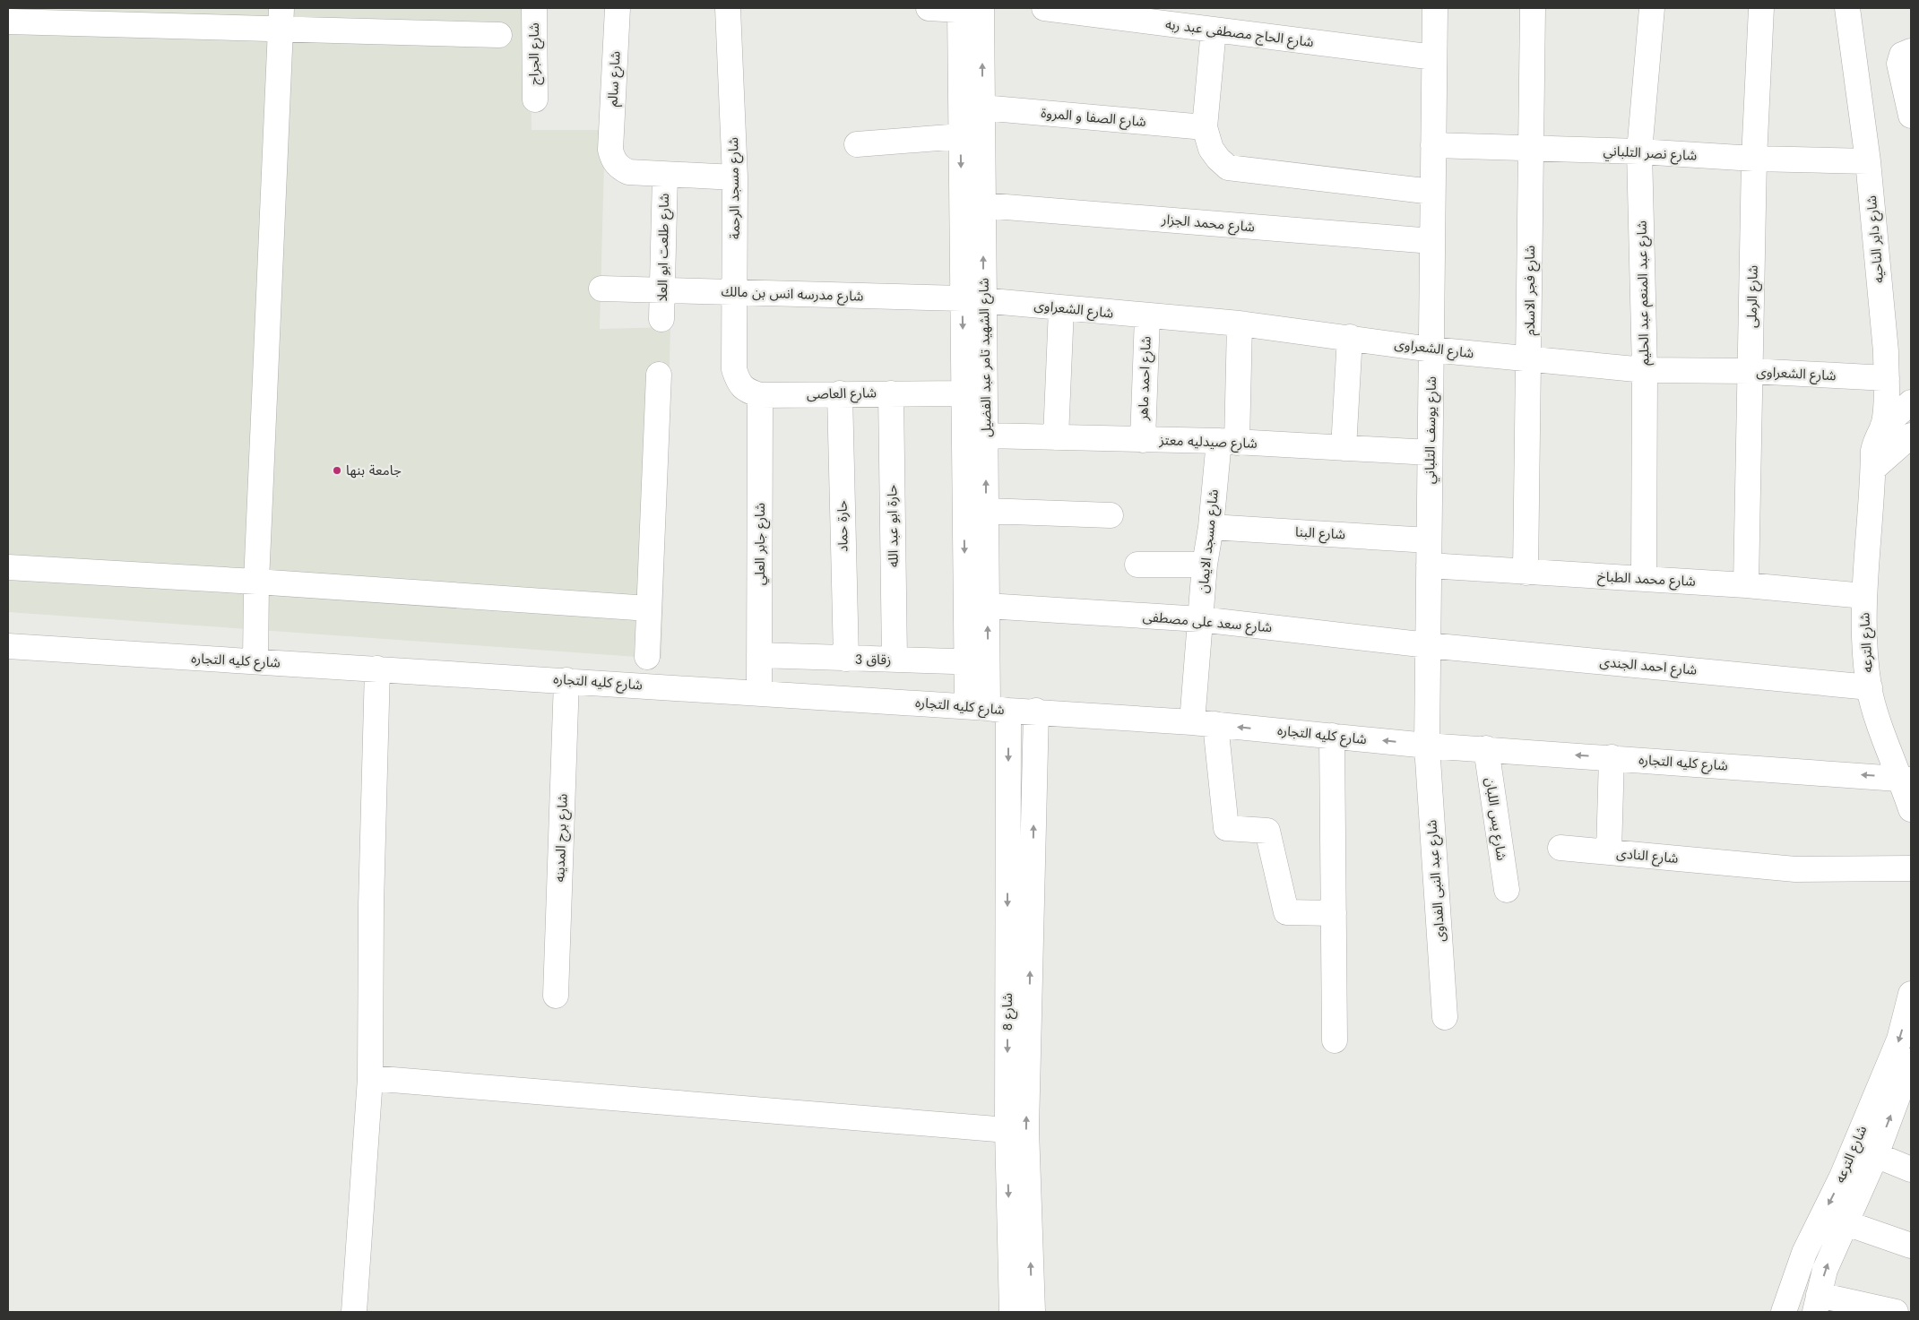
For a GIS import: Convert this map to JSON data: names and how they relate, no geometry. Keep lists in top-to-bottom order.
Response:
{
  "streets": {
    "street": [
      "شارع الحاج مصطفى عبد ربه",
      "شارع الجراج",
      "شارع سالم",
      "شارع الصفا و المروة",
      "شارع نصر التلباني",
      "شارع مسجد الرحمة",
      "شارع محمد الجزار",
      "شارع داير الناحيه",
      "شارع طلعت ابو العلا",
      "شارع فجر الاسلام",
      "شارع عبد المنعم عبد الحليم",
      "شارع مدرسه انس بن مالك",
      "شارع الرملى",
      "شارع الشعراوى",
      "شارع الشهيد تامر عبد الفضيل",
      "شارع احمد ماهر",
      "شارع العاصى",
      "شارع يوسف التلباني",
      "شارع صيدليه معتز",
      "حارة حماد",
      "حارة ابو عبد الله",
      "شارع البنا",
      "شارع مسجد الايمان",
      "شارع جابر العلي",
      "شارع محمد الطباخ",
      "شارع سعد على مصطفى",
      "شارع الترعه",
      "زقاق 3",
      "شارع كليه التجاره",
      "شارع احمد الجندى",
      "شارع يس اللبان",
      "شارع برج المدينه",
      "شارع النادى",
      "شارع عبد النبى الفداوى",
      "شارع 8"
    ]
  },
  "crossings": [
    ["شارع الحاج مصطفى عبد ربه", "شارع يوسف التلباني"],
    ["شارع سالم", "شارع طلعت ابو العلا"],
    ["شارع الصفا و المروة", "شارع الشهيد تامر عبد الفضيل"],
    ["شارع نصر التلباني", "شارع داير الناحيه"],
    ["شارع نصر التلباني", "شارع فجر الاسلام"],
    ["شارع نصر التلباني", "شارع عبد المنعم عبد الحليم"],
    ["شارع نصر التلباني", "شارع الرملى"],
    ["شارع نصر التلباني", "شارع يوسف التلباني"],
    ["شارع مسجد الرحمة", "شارع مدرسه انس بن مالك"],
    ["شارع مسجد الرحمة", "شارع العاصى"],
    ["شارع مسجد الرحمة", "شارع جابر العلي"],
    ["شارع محمد الجزار", "شارع الشهيد تامر عبد الفضيل"],
    ["شارع محمد الجزار", "شارع يوسف التلباني"],
    ["شارع داير الناحيه", "شارع الشعراوى"],
    ["شارع داير الناحيه", "شارع الترعه"],
    ["شارع طلعت ابو العلا", "شارع مدرسه انس بن مالك"],
    ["شارع فجر الاسلام", "شارع الشعراوى"],
    ["شارع فجر الاسلام", "شارع محمد الطباخ"],
    ["شارع عبد المنعم عبد الحليم", "شارع الشعراوى"],
    ["شارع عبد المنعم عبد الحليم", "شارع محمد الطباخ"],
    ["شارع مدرسه انس بن مالك", "شارع الشعراوى"],
    ["شارع مدرسه انس بن مالك", "شارع الشهيد تامر عبد الفضيل"],
    ["شارع الرملى", "شارع الشعراوى"],
    ["شارع الرملى", "شارع محمد الطباخ"],
    ["شارع الشعراوى", "شارع الشهيد تامر عبد الفضيل"],
    ["شارع الشعراوى", "شارع احمد ماهر"],
    ["شارع الشعراوى", "شارع يوسف التلباني"],
    ["شارع الشعراوى", "شارع مسجد الايمان"],
    ["شارع الشهيد تامر عبد الفضيل", "شارع العاصى"],
    ["شارع الشهيد تامر عبد الفضيل", "شارع صيدليه معتز"],
    ["شارع الشهيد تامر عبد الفضيل", "شارع سعد على مصطفى"],
    ["شارع الشهيد تامر عبد الفضيل", "زقاق 3"],
    ["شارع الشهيد تامر عبد الفضيل", "شارع كليه التجاره"],
    ["شارع الشهيد تامر عبد الفضيل", "شارع 8"],
    ["شارع احمد ماهر", "شارع صيدليه معتز"],
    ["شارع العاصى", "حارة حماد"],
    ["شارع العاصى", "حارة ابو عبد الله"],
    ["شارع العاصى", "شارع جابر العلي"],
    ["شارع يوسف التلباني", "شارع صيدليه معتز"],
    ["شارع يوسف التلباني", "شارع البنا"],
    ["شارع يوسف التلباني", "شارع محمد الطباخ"],
    ["شارع يوسف التلباني", "شارع سعد على مصطفى"],
    ["شارع يوسف التلباني", "شارع كليه التجاره"],
    ["شارع يوسف التلباني", "شارع احمد الجندى"],
    ["شارع يوسف التلباني", "شارع عبد النبى الفداوى"],
    ["شارع صيدليه معتز", "شارع مسجد الايمان"],
    ["حارة حماد", "زقاق 3"],
    ["حارة ابو عبد الله", "زقاق 3"],
    ["شارع البنا", "شارع مسجد الايمان"],
    ["شارع مسجد الايمان", "شارع سعد على مصطفى"],
    ["شارع مسجد الايمان", "شارع كليه التجاره"],
    ["شارع جابر العلي", "زقاق 3"],
    ["شارع جابر العلي", "شارع كليه التجاره"],
    ["شارع محمد الطباخ", "شارع الترعه"],
    ["شارع سعد على مصطفى", "شارع احمد الجندى"],
    ["شارع الترعه", "شارع كليه التجاره"],
    ["شارع الترعه", "شارع احمد الجندى"],
    ["شارع كليه التجاره", "شارع يس اللبان"],
    ["شارع كليه التجاره", "شارع برج المدينه"],
    ["شارع كليه التجاره", "شارع عبد النبى الفداوى"],
    ["شارع كليه التجاره", "شارع 8"]
  ],
  "places": ["جامعة بنها"]
}
